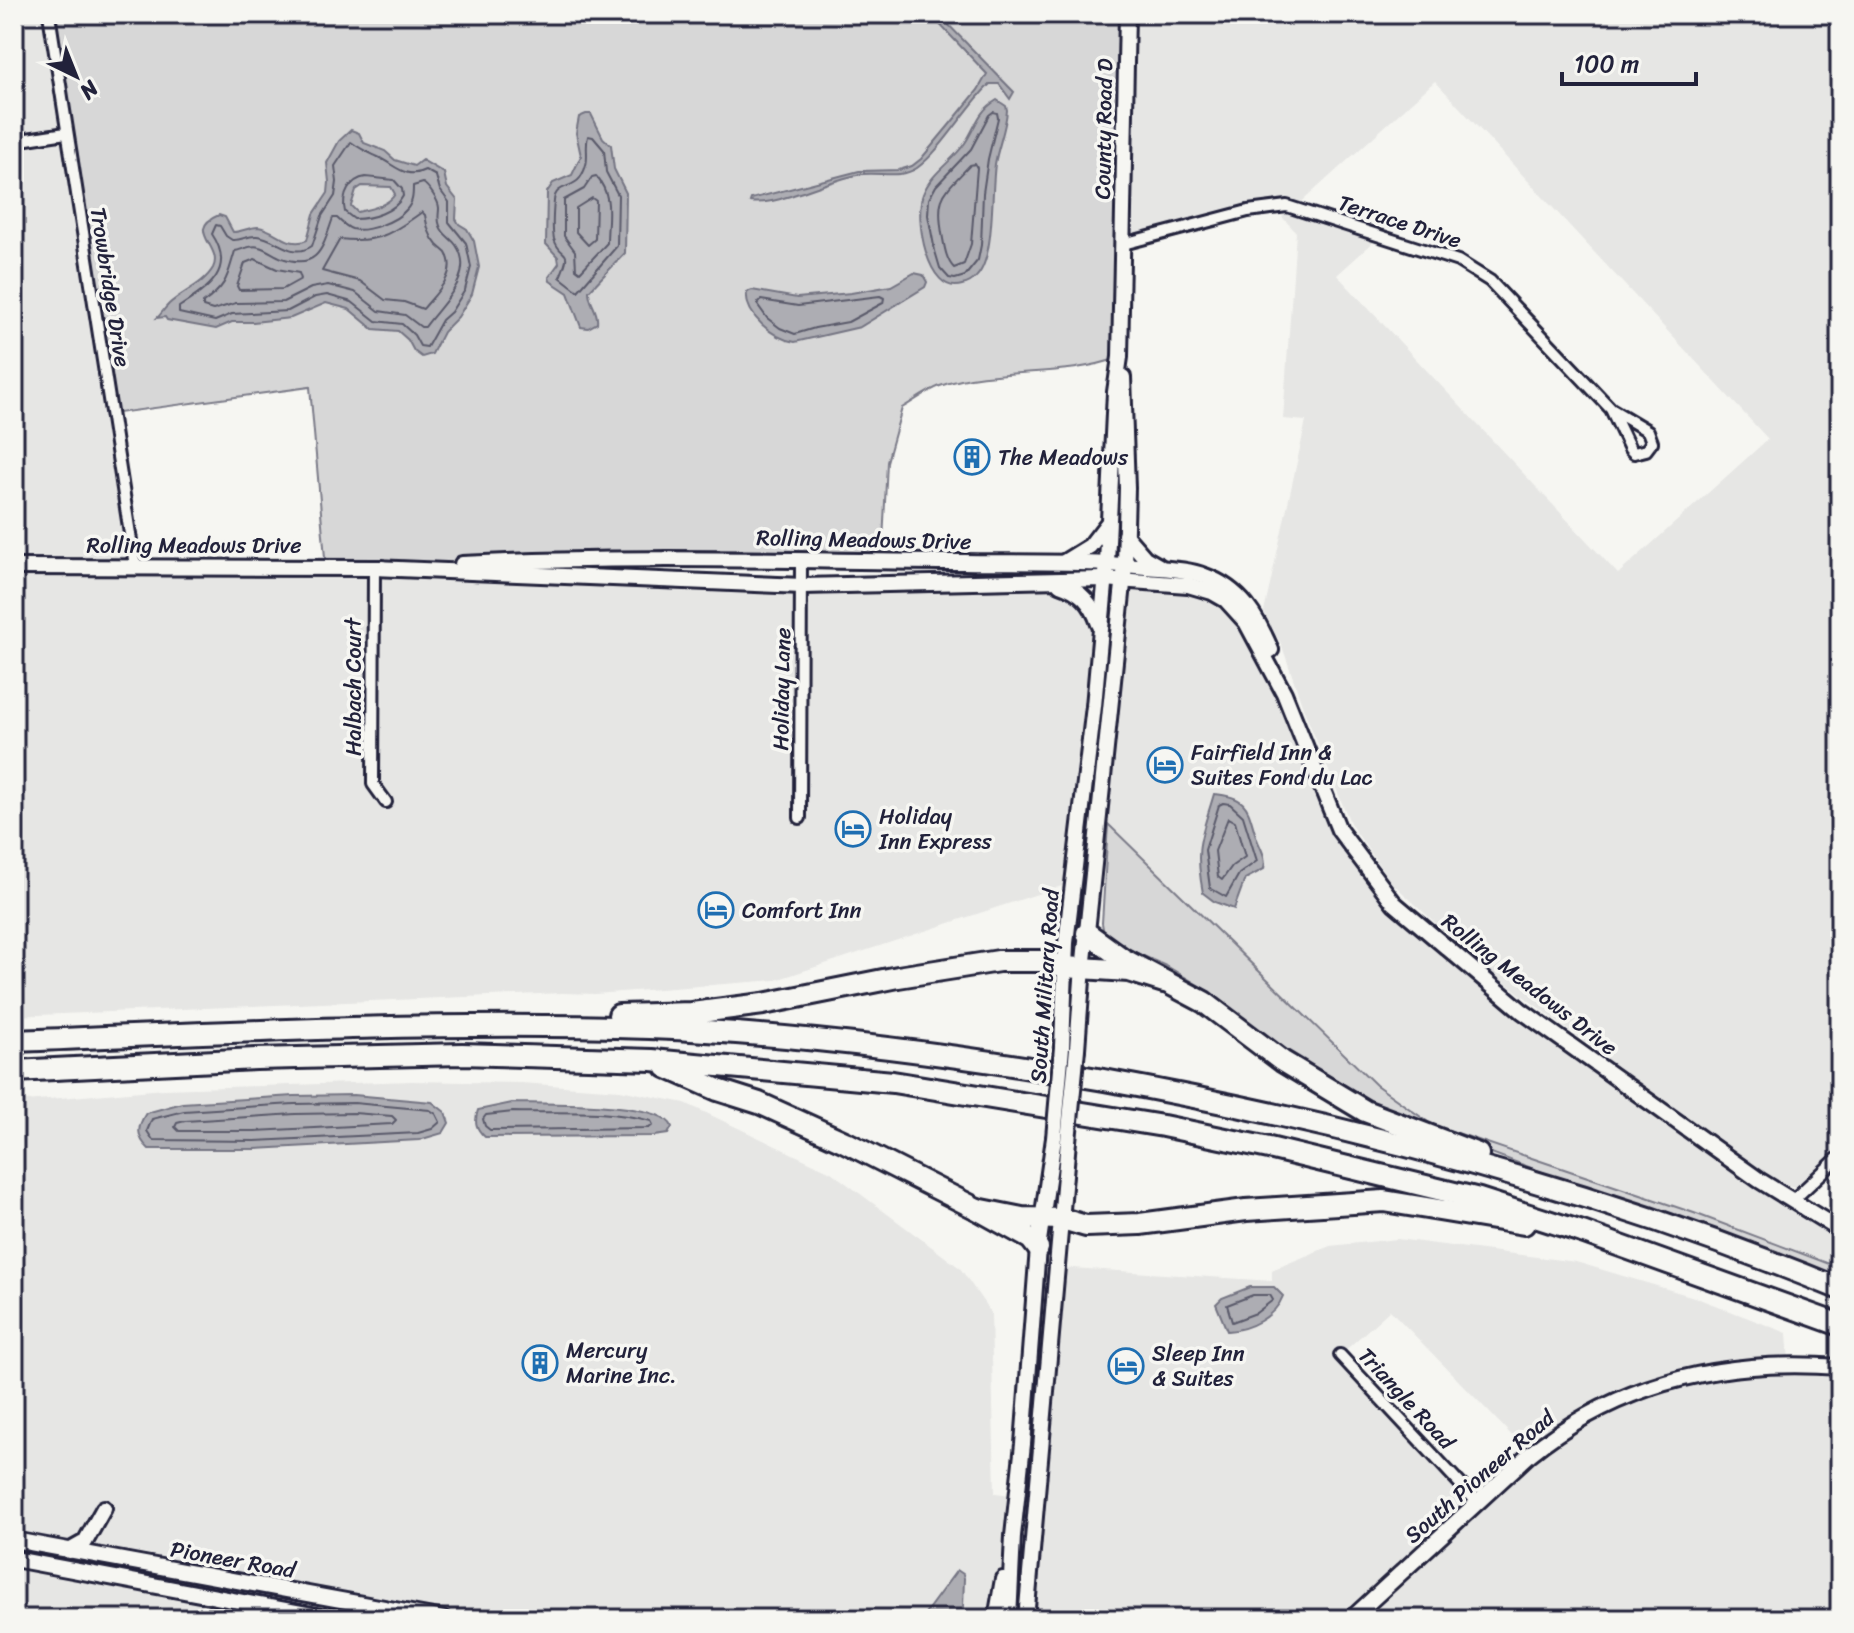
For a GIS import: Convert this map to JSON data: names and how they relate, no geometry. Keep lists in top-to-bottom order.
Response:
{
  "streets": {
    "main road": [
      "County Road D",
      "Rolling Meadows Drive",
      "South Military Road",
      "South Pioneer Road",
      "Pioneer Road"
    ],
    "street": [
      "Terrace Drive",
      "Trowbridge Drive",
      "Halbach Court",
      "Holiday Lane",
      "Triangle Road"
    ]
  },
  "crossings": [
    ["County Road D", "Terrace Drive"],
    ["County Road D", "South Military Road"],
    ["Terrace Drive", "South Military Road"],
    ["Trowbridge Drive", "Rolling Meadows Drive"],
    ["Rolling Meadows Drive", "Halbach Court"],
    ["Rolling Meadows Drive", "Holiday Lane"],
    ["Rolling Meadows Drive", "South Military Road"],
    ["Triangle Road", "South Pioneer Road"]
  ],
  "places": {
    "building": ["The Meadows", "Mercury Marine Inc."],
    "hotel": [
      "Fairfield Inn & Suites Fond du Lac",
      "Holiday Inn Express",
      "Comfort Inn",
      "Sleep Inn & Suites"
    ]
  },
  "scale_bar": "100 m",
  "north": "bottom right"
}
